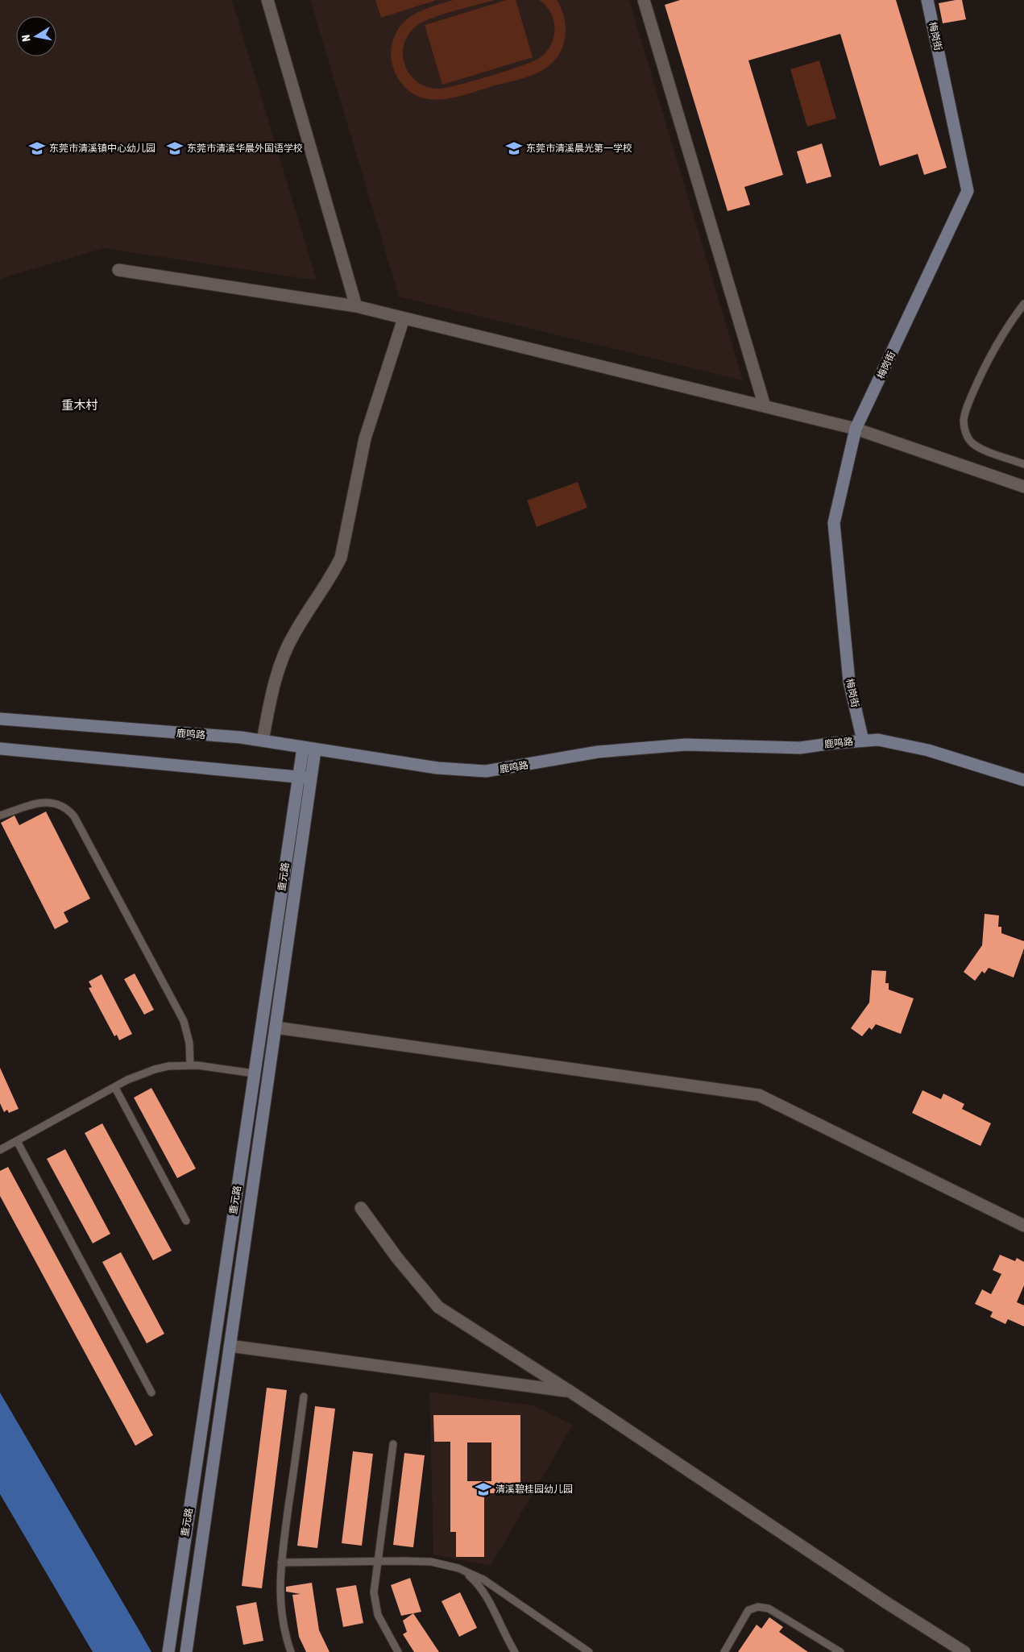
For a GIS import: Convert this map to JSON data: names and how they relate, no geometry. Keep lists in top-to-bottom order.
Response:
{
  "streets": {
    "street": ["梅岗街", "鹿鸣路", "重元路"]
  },
  "crossings": [
    ["梅岗街", "鹿鸣路"],
    ["鹿鸣路", "重元路"]
  ],
  "districts": ["重木村"],
  "places": {
    "school or university": [
      "东莞市清溪镇中心幼儿园",
      "东莞市清溪华晨外国语学校",
      "东莞市清溪晨光第一学校",
      "清溪碧桂园幼儿园"
    ]
  },
  "north": "left"
}
